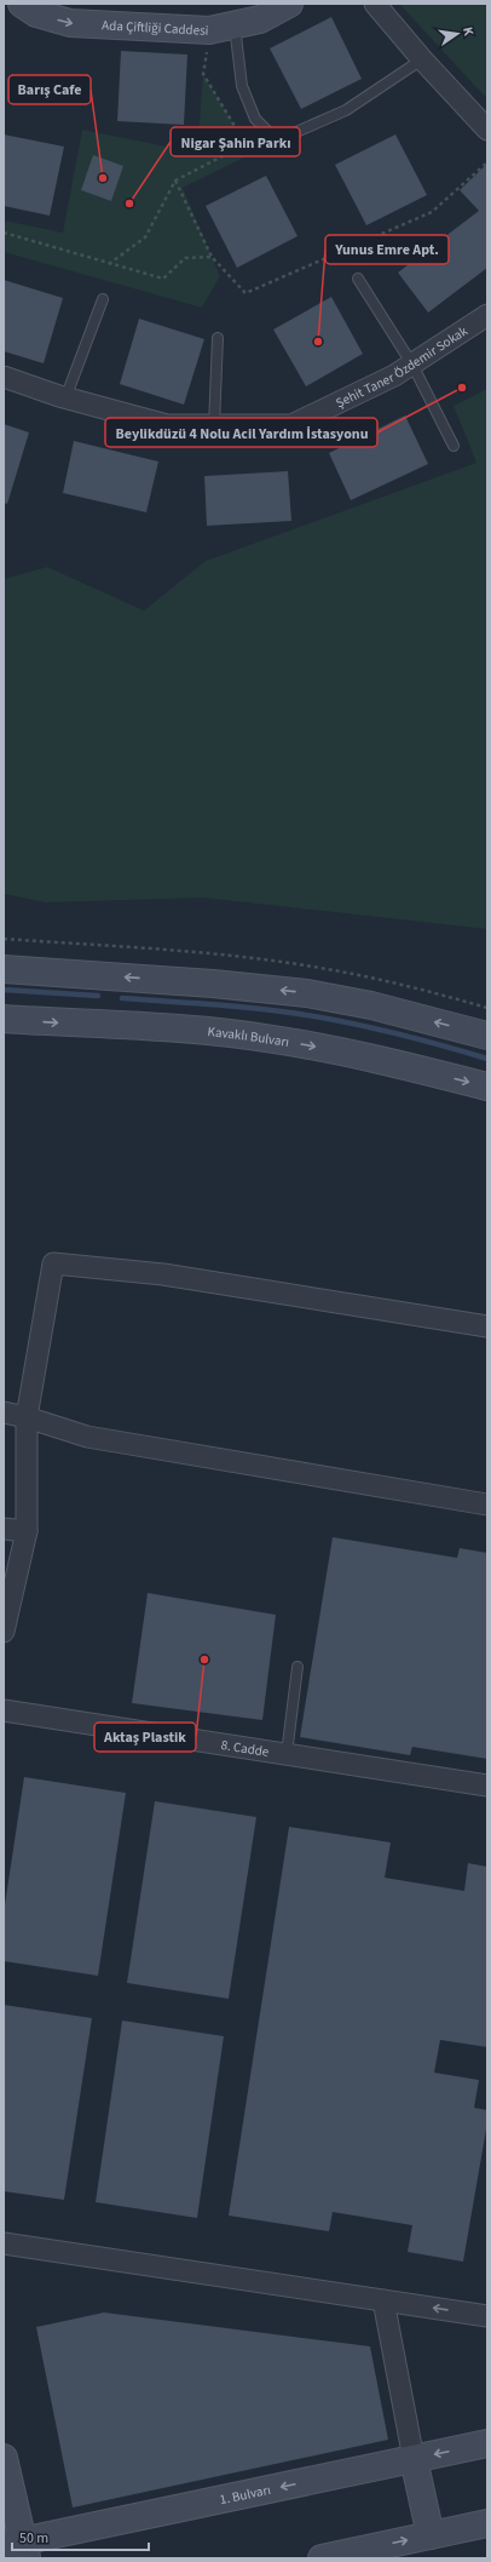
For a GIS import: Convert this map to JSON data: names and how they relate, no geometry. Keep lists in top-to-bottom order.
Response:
{
  "streets": {
    "main road": ["Ada Çiftliği Caddesi", "Kavaklı Bulvarı", "1. Bulvarı"],
    "street": ["Şehit Taner Özdemir Sokak", "8. Cadde"]
  },
  "one_way": ["Ada Çiftliği Caddesi"],
  "places": [
    "Barış Cafe",
    "Nigar Şahin Parkı",
    "Yunus Emre Apt.",
    "Beylikdüzü 4 Nolu Acil Yardım İstasyonu",
    "Aktaş Plastik"
  ],
  "scale_bar": "50 m",
  "north": "right"
}
